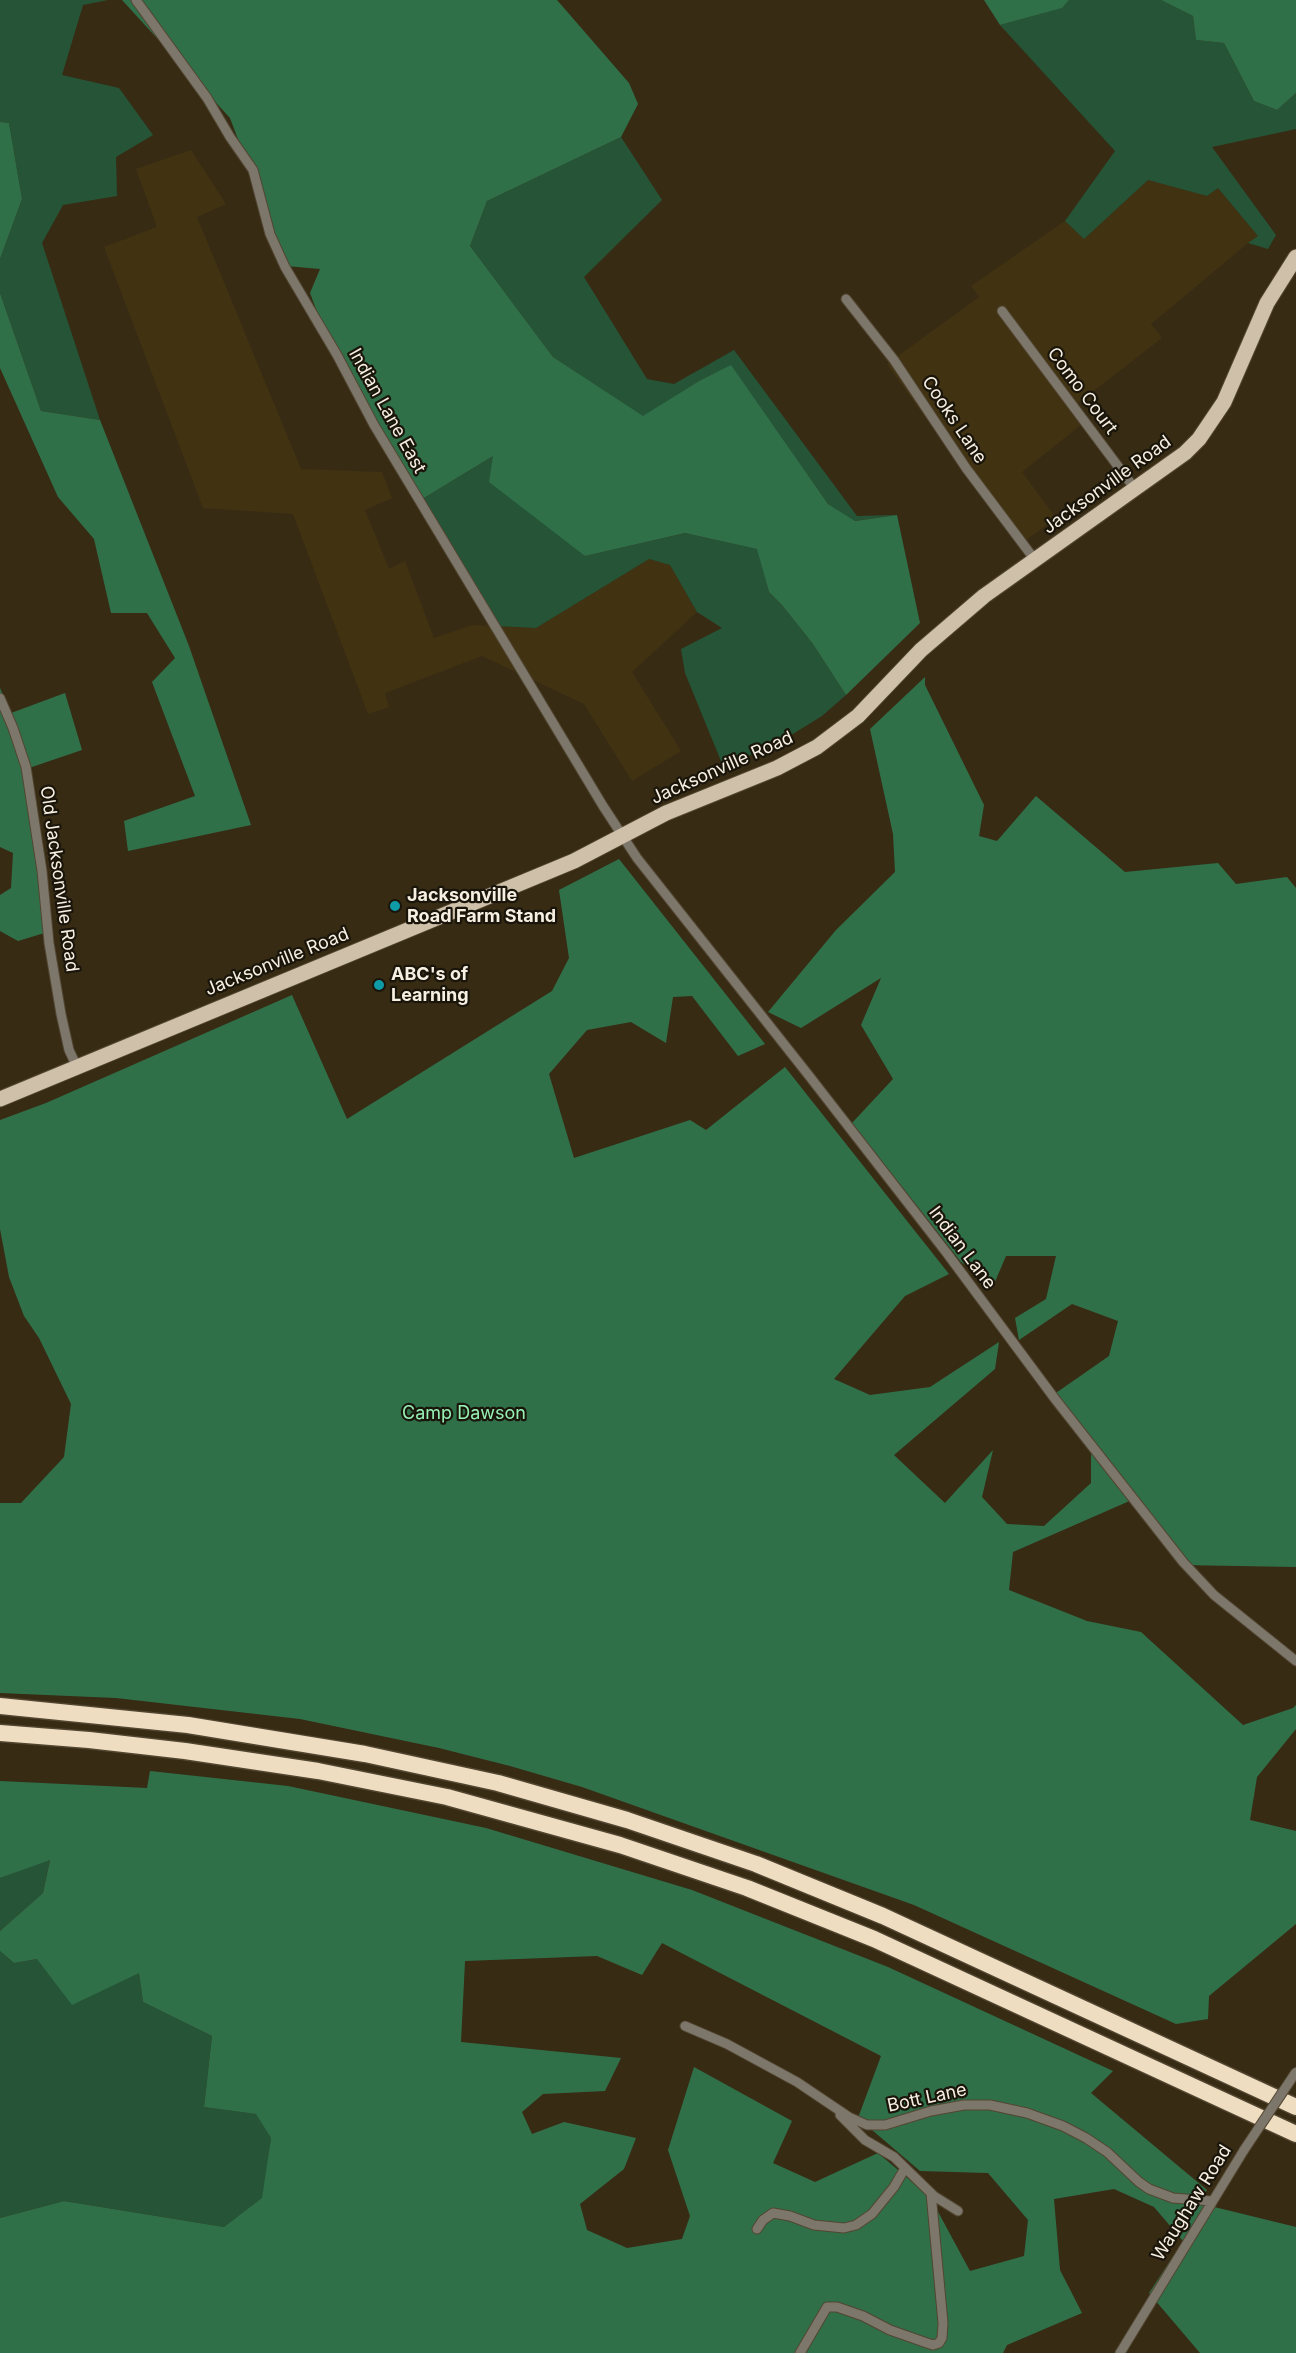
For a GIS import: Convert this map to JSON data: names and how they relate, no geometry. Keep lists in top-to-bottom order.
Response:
{
  "streets": {
    "main road": ["Jacksonville Road"],
    "street": [
      "Como Court",
      "Indian Lane East",
      "Cooks Lane",
      "Old Jacksonville Road",
      "Indian Lane",
      "Bott Lane",
      "Waughaw Road"
    ]
  },
  "crossings": [
    ["Como Court", "Jacksonville Road"],
    ["Indian Lane East", "Jacksonville Road"],
    ["Indian Lane East", "Indian Lane"],
    ["Cooks Lane", "Jacksonville Road"],
    ["Jacksonville Road", "Old Jacksonville Road"],
    ["Jacksonville Road", "Indian Lane"],
    ["Bott Lane", "Waughaw Road"]
  ],
  "parks": ["Camp Dawson"],
  "places": ["Jacksonville Road Farm Stand", "ABC's of Learning"]
}
